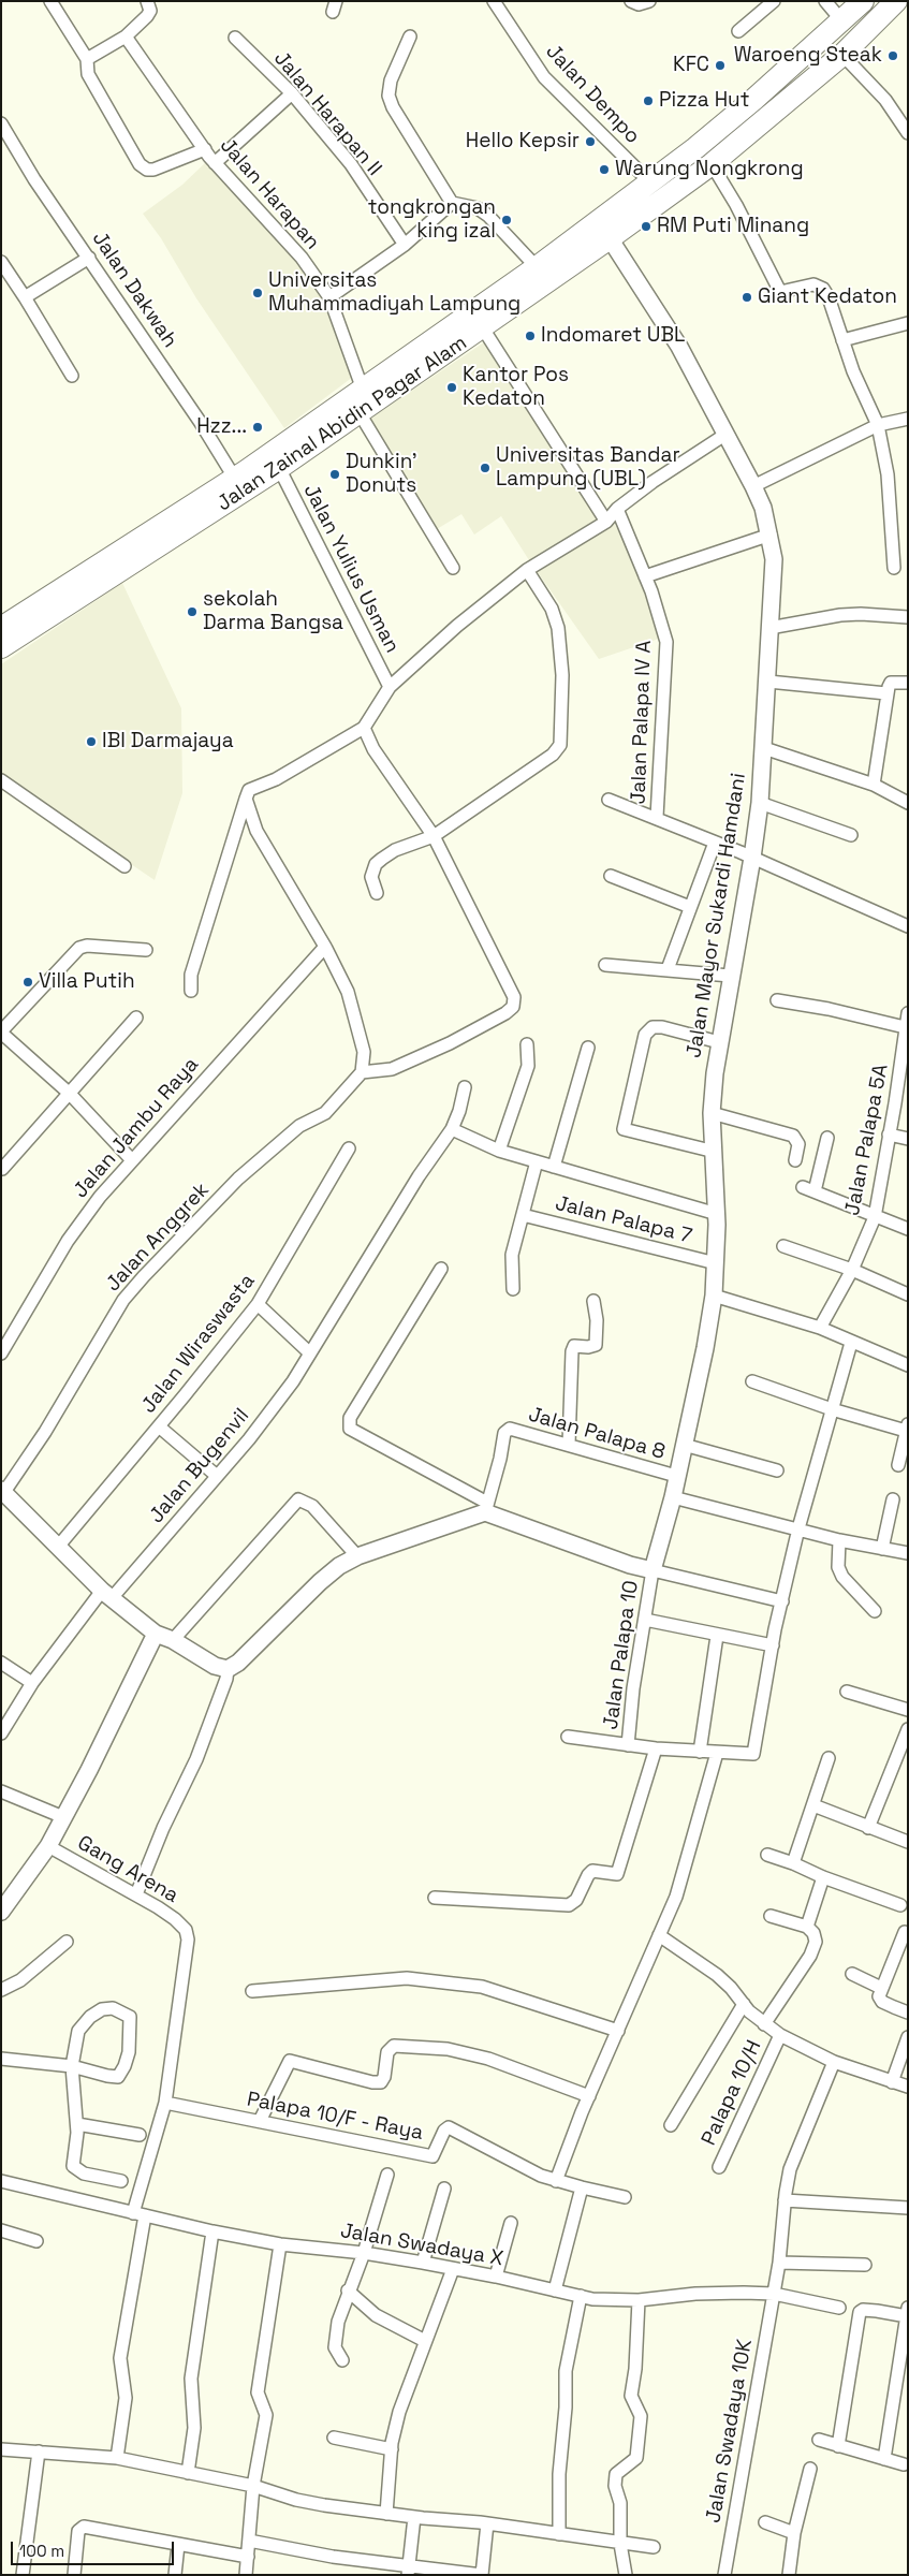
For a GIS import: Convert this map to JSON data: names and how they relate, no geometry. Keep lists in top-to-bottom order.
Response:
{
  "streets": {
    "highway": ["Jalan Zainal Abidin Pagar Alam"],
    "street": [
      "Jalan Dempo",
      "Jalan Harapan II",
      "Jalan Harapan",
      "Jalan Dakwah",
      "Jalan Yulius Usman",
      "Jalan Palapa IV A",
      "Jalan Mayor Sukardi Hamdani",
      "Jalan Jambu Raya",
      "Jalan Palapa 5A",
      "Jalan Palapa 7",
      "Jalan Anggrek",
      "Jalan Wiraswasta",
      "Jalan Palapa 8",
      "Jalan Bugenvil",
      "Jalan Palapa 10",
      "Gang Arena",
      "Palapa 10/H",
      "Palapa 10/F - Raya",
      "Jalan Swadaya X",
      "Jalan Swadaya 10K"
    ]
  },
  "crossings": [
    ["Jalan Dempo", "Jalan Zainal Abidin Pagar Alam"],
    ["Jalan Harapan", "Jalan Zainal Abidin Pagar Alam"],
    ["Jalan Dakwah", "Jalan Zainal Abidin Pagar Alam"],
    ["Jalan Zainal Abidin Pagar Alam", "Jalan Yulius Usman"],
    ["Jalan Zainal Abidin Pagar Alam", "Jalan Mayor Sukardi Hamdani"],
    ["Jalan Mayor Sukardi Hamdani", "Jalan Palapa 7"],
    ["Jalan Mayor Sukardi Hamdani", "Jalan Palapa 8"],
    ["Jalan Mayor Sukardi Hamdani", "Jalan Palapa 10"],
    ["Gang Arena", "Palapa 10/F - Raya"],
    ["Jalan Swadaya X", "Jalan Swadaya 10K"]
  ],
  "places": [
    "Waroeng Steak",
    "KFC",
    "Pizza Hut",
    "Hello Kepsir",
    "Warung Nongkrong",
    "tongkrongan king izal",
    "RM Puti Minang",
    "Universitas Muhammadiyah Lampung",
    "Giant Kedaton",
    "Indomaret UBL",
    "Kantor Pos Kedaton",
    "Hzz...",
    "Universitas Bandar Lampung (UBL)",
    "Dunkin' Donuts",
    "sekolah Darma Bangsa",
    "IBI Darmajaya",
    "Villa Putih"
  ],
  "scale_bar": "100 m"
}
